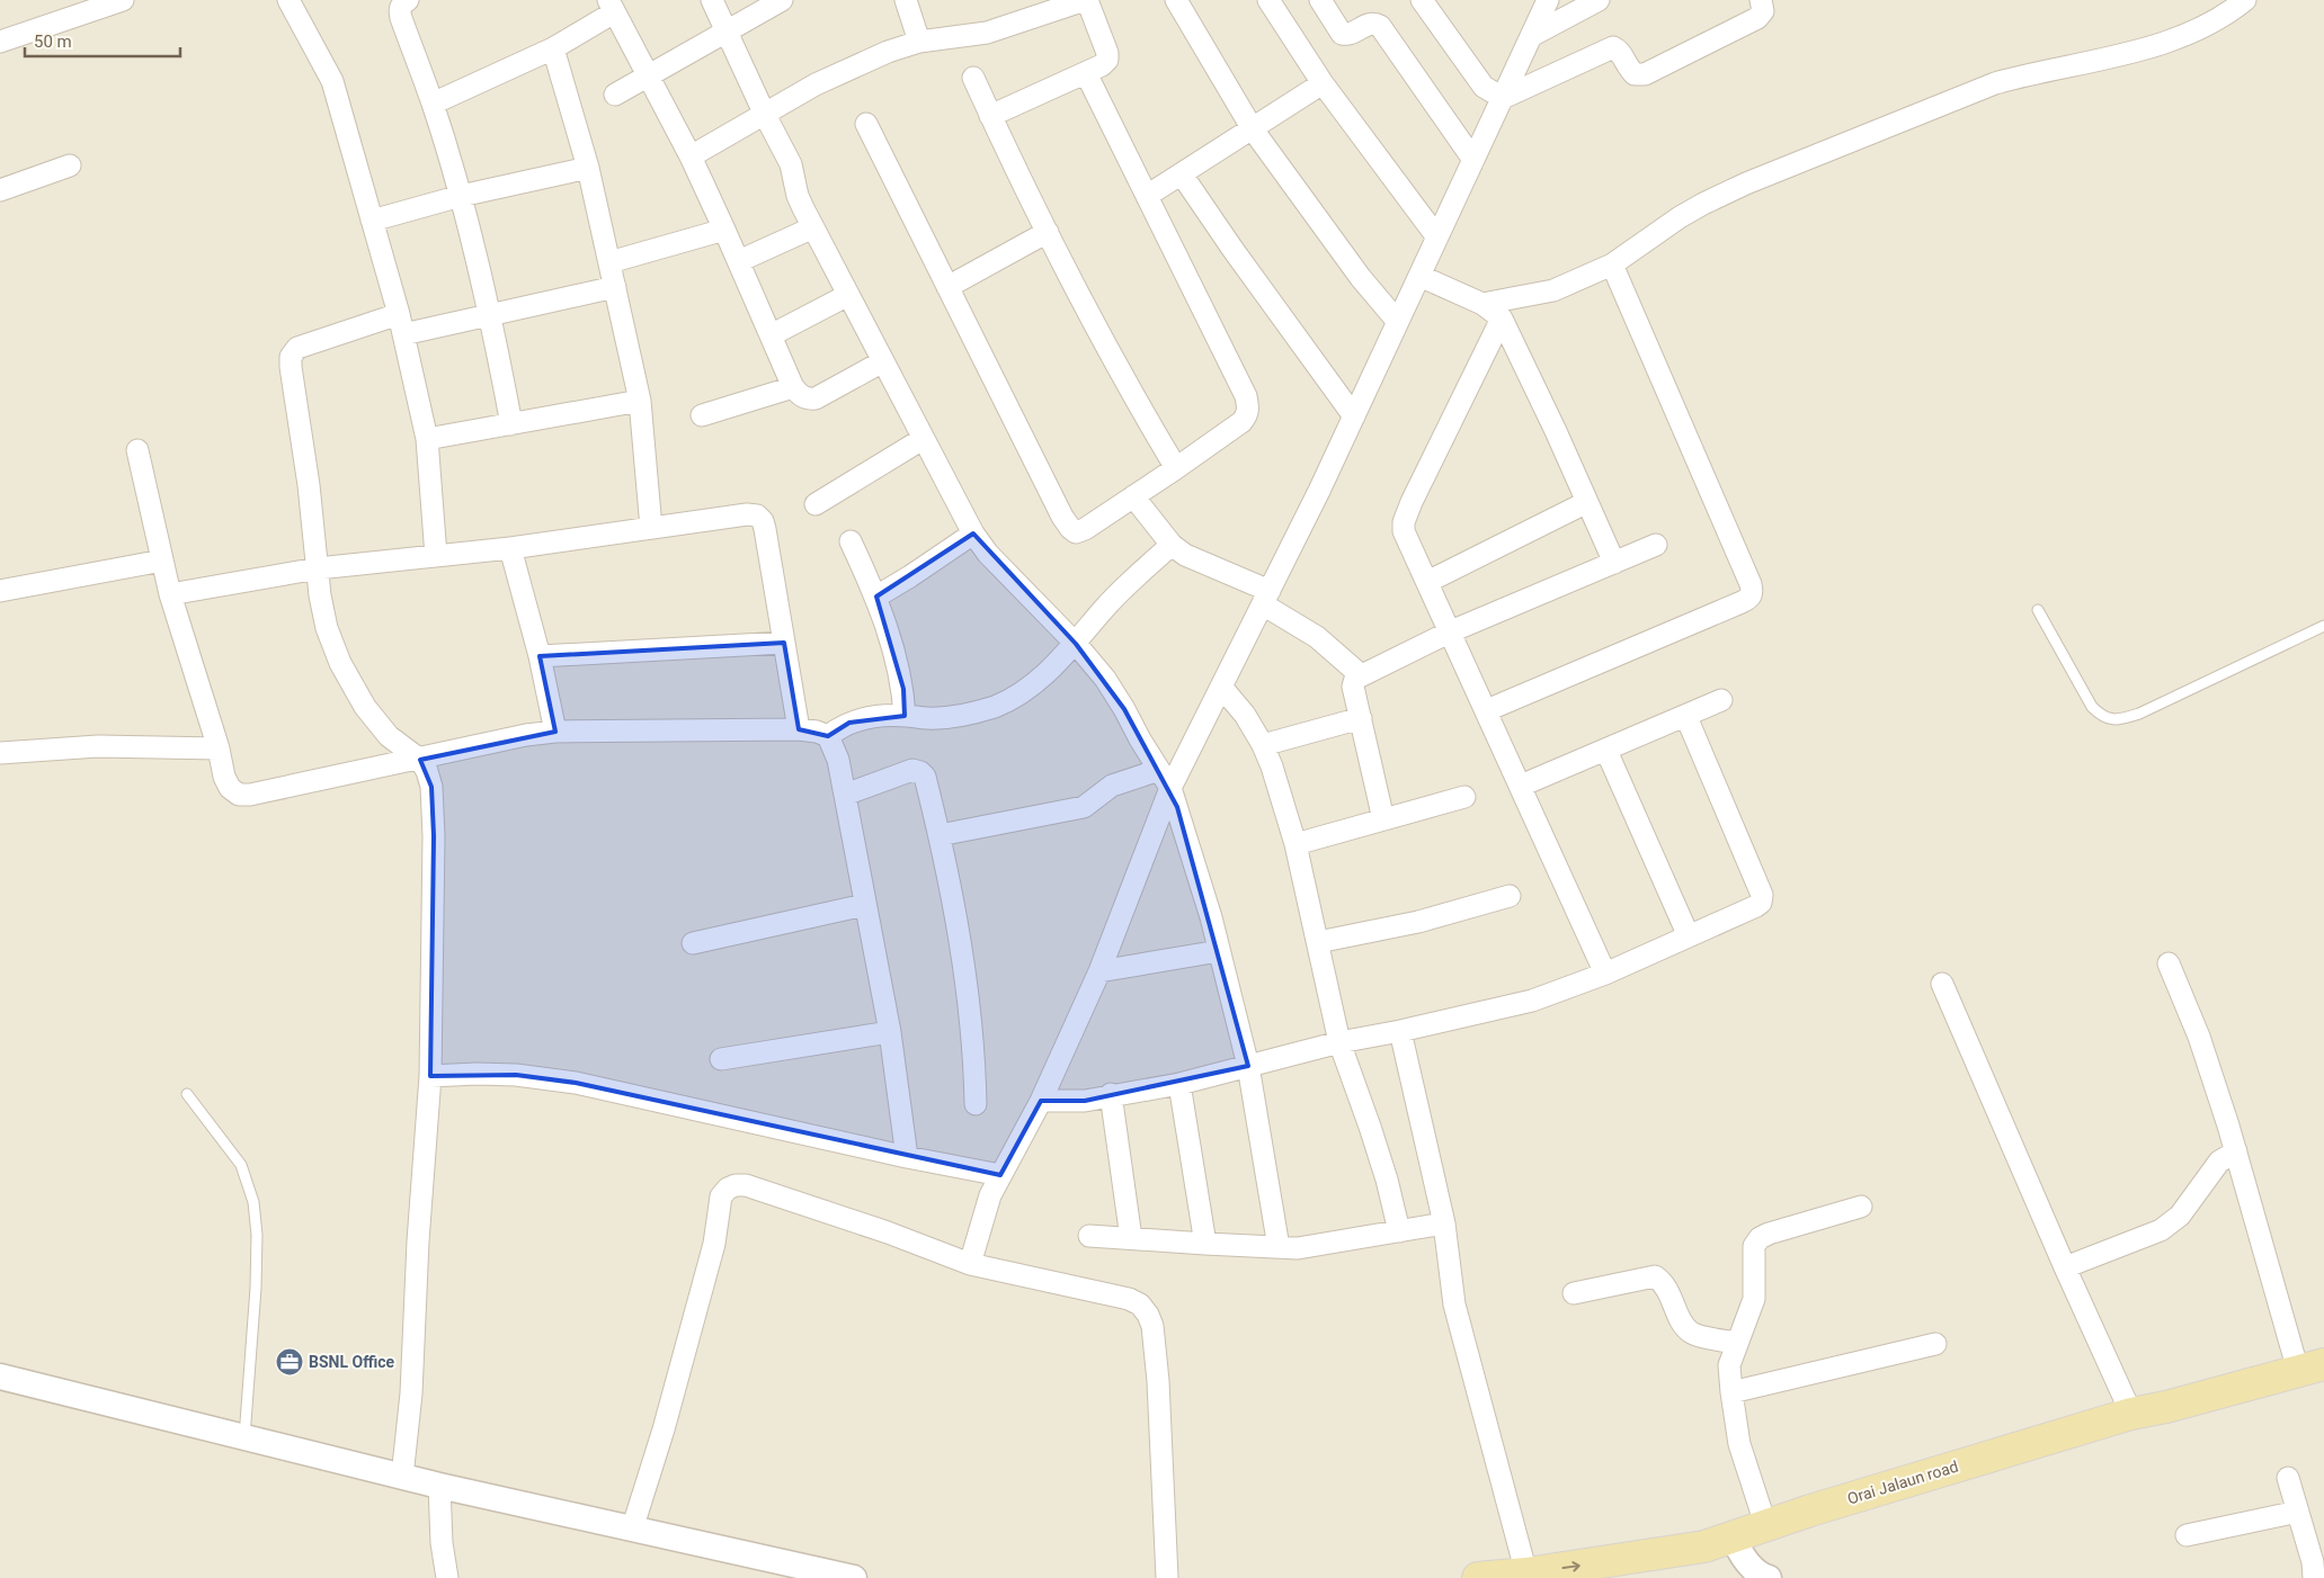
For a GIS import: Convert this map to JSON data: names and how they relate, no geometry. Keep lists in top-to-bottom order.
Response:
{
  "streets": {
    "main road": ["Orai Jalaun road"]
  },
  "places": {
    "office": ["BSNL Office"]
  },
  "scale_bar": "50 m"
}
